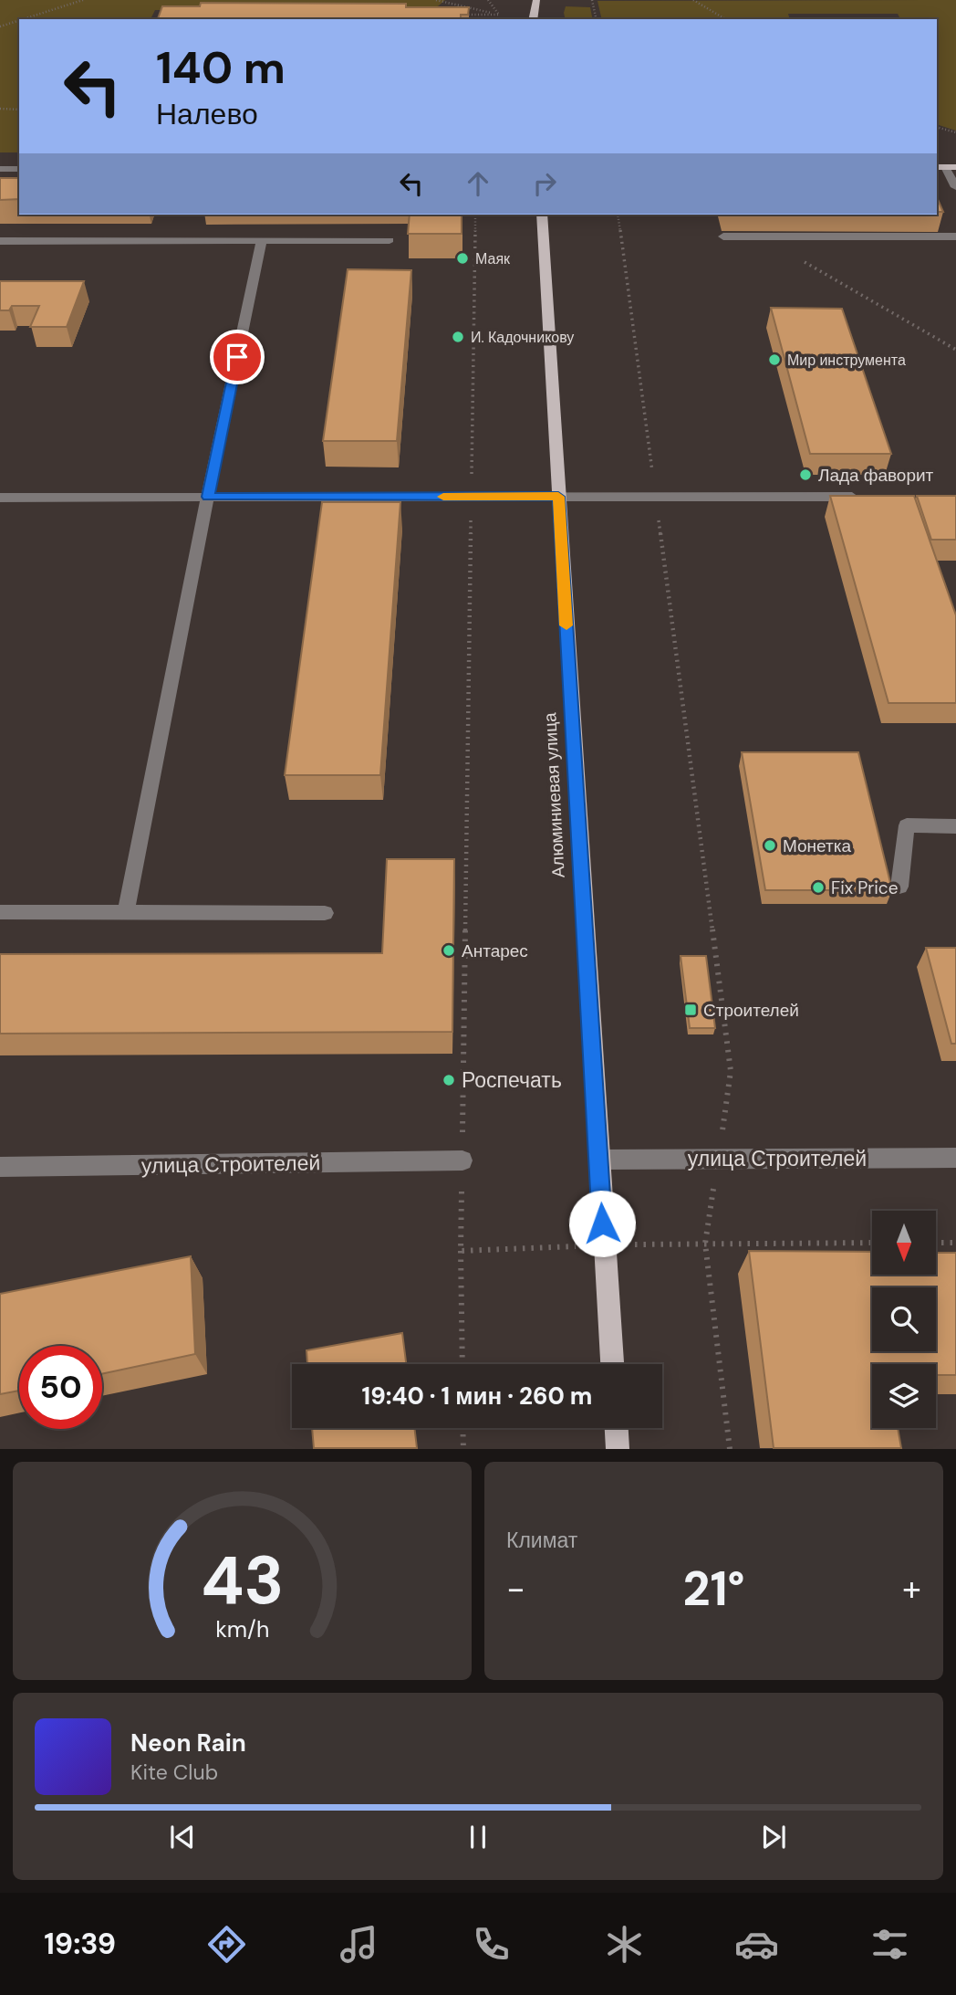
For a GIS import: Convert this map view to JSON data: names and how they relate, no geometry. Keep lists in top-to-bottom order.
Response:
{
  "streets": {
    "main road": ["Алюминиевая улица"],
    "street": ["улица Строителей"]
  },
  "crossings": [
    ["Алюминиевая улица", "улица Строителей"]
  ],
  "places": {
    "other": [
      "Маяк",
      "И. Кадочникову",
      "Мир инструмента",
      "Лада фаворит",
      "Монетка",
      "Fix Price",
      "Антарес",
      "Роспечать"
    ],
    "transit": ["Строителей"]
  },
  "north": "bottom",
  "page": {
    "turn": ["140 m", "Налево"],
    "limit": "50",
    "trip": "19:40 · 1 мин · 260 m",
    "tile": "Климат",
    "heat": ["−", "21°", "+"],
    "song": ["Neon Rain", "Kite Club"],
    "tabs": "19:39",
    "gauge": ["43", "km/h"]
  }
}
